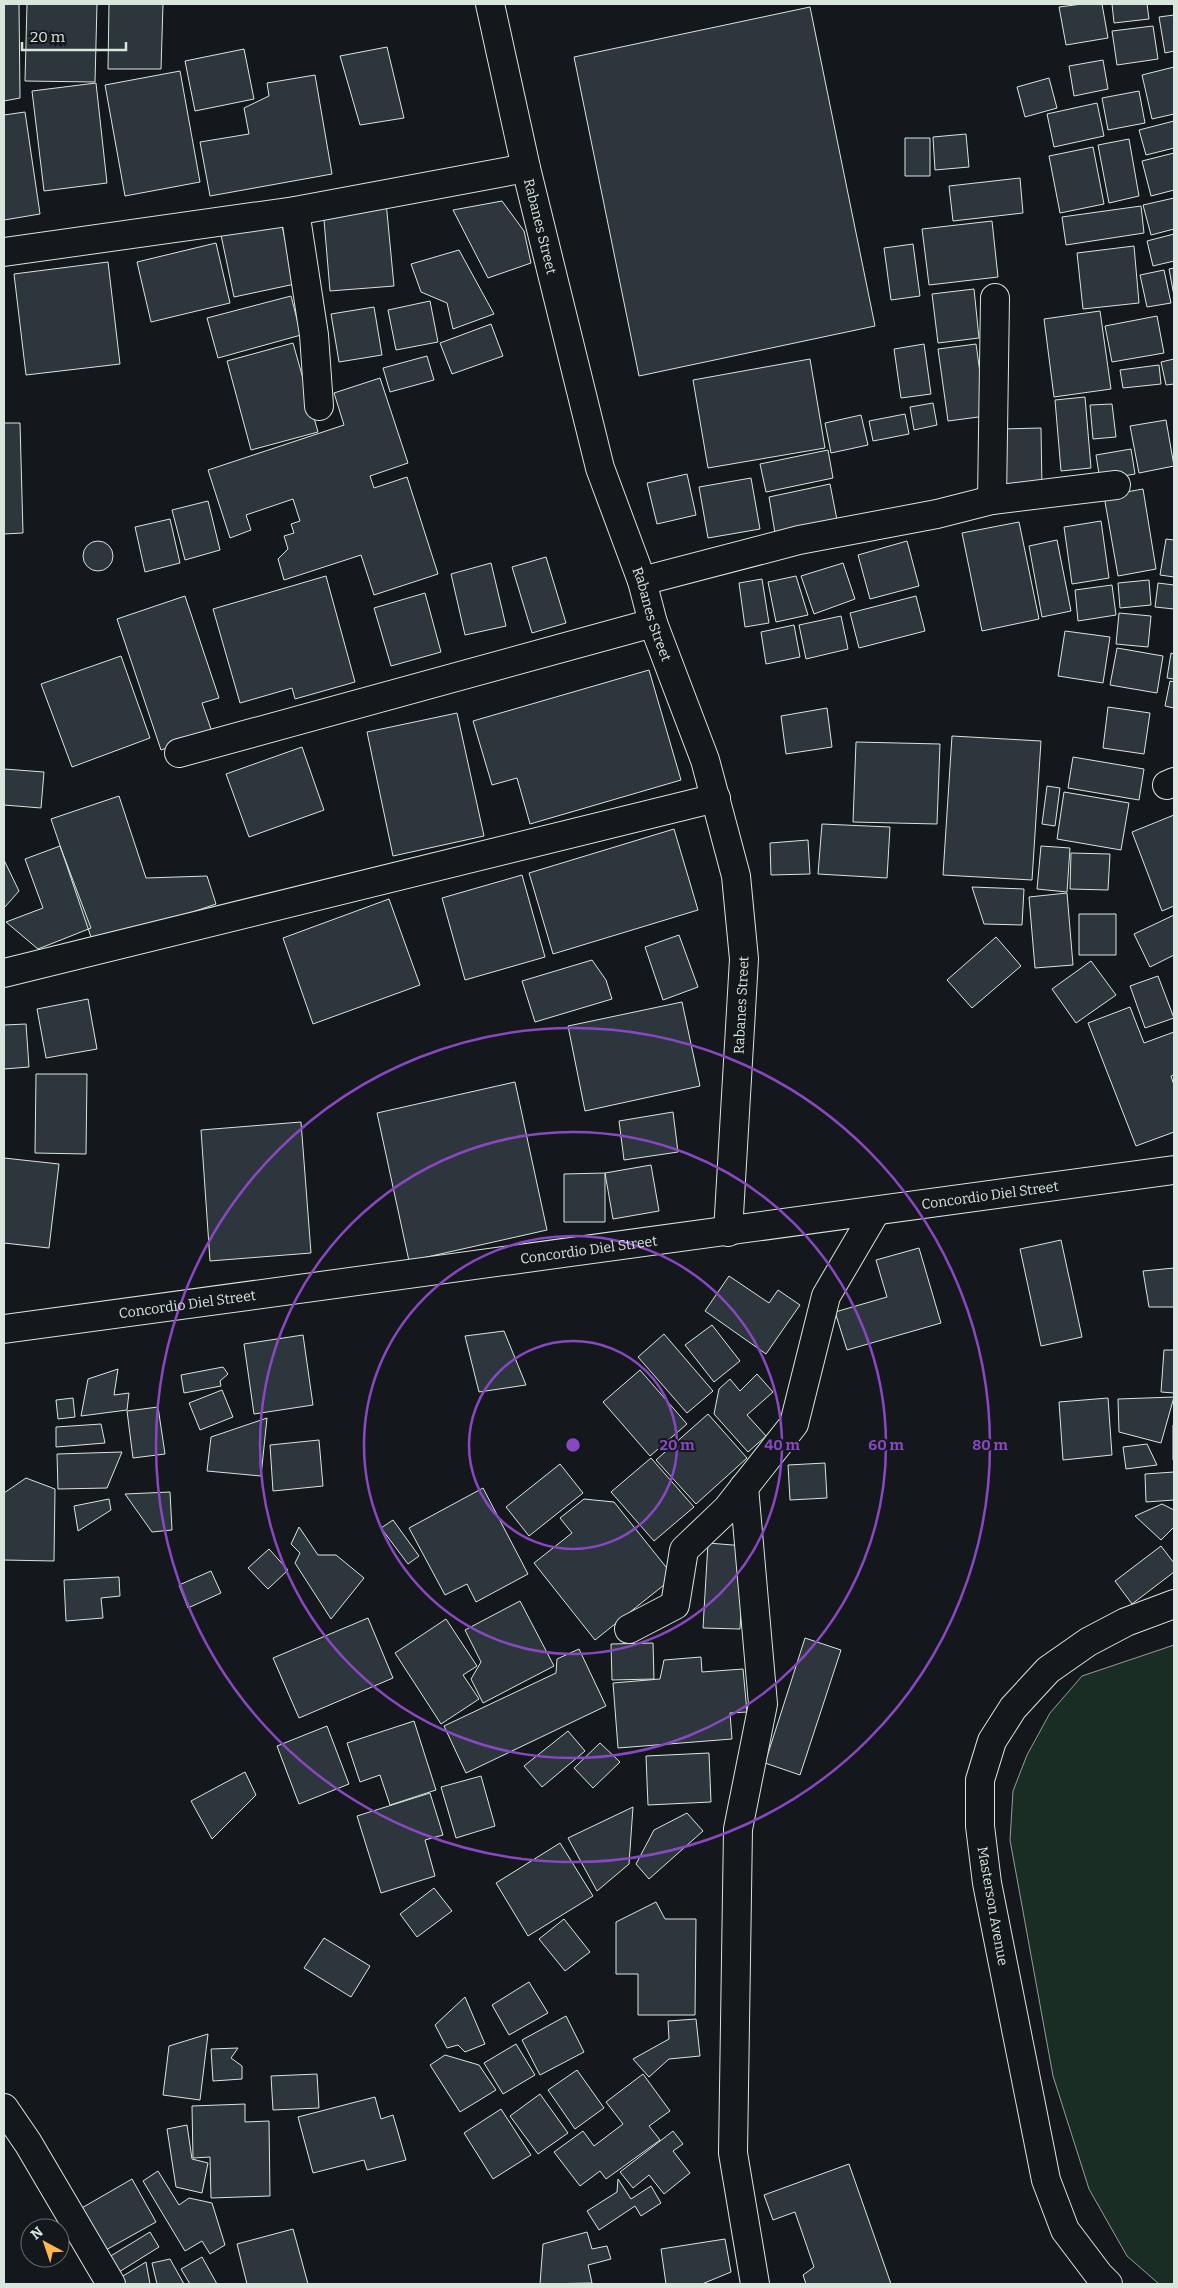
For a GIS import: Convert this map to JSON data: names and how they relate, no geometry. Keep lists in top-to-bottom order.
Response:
{
  "streets": {
    "street": ["Rabanes Street", "Concordio Diel Street", "Masterson Avenue"]
  },
  "crossings": [
    ["Rabanes Street", "Concordio Diel Street"]
  ],
  "scale_bar": "20 m",
  "north": "top left",
  "rings": [
    "20 m",
    "40 m",
    "60 m",
    "80 m"
  ]
}
